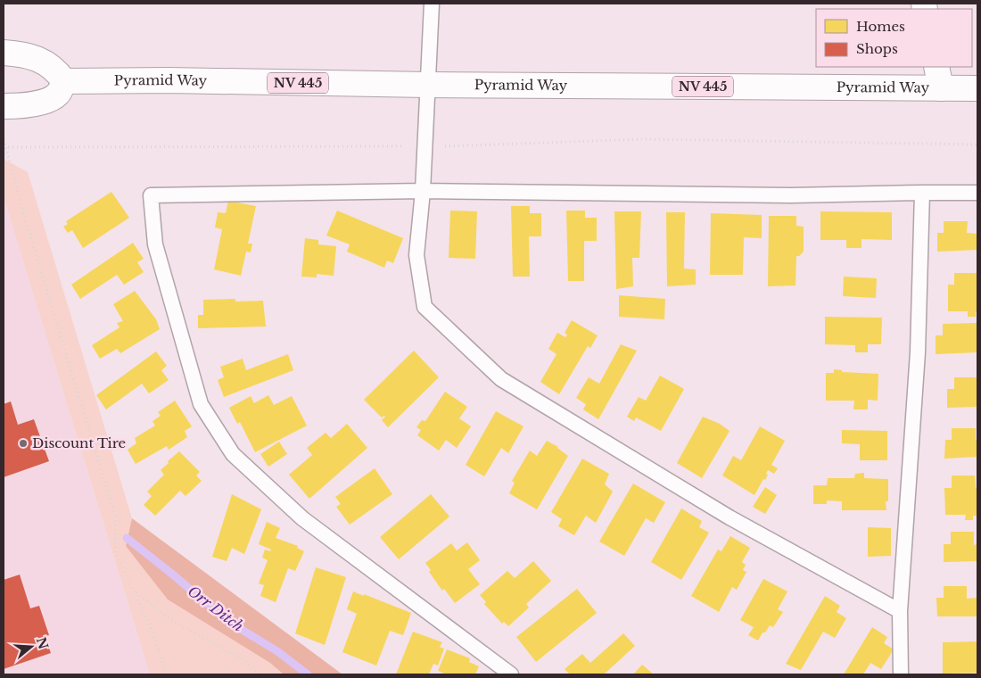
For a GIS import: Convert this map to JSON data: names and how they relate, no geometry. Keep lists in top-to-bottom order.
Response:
{
  "streets": {
    "main road": ["Pyramid Way", "NV 445"]
  },
  "water": ["Orr Ditch"],
  "places": ["Discount Tire"],
  "legend": ["Homes", "Shops"],
  "north": "right"
}
